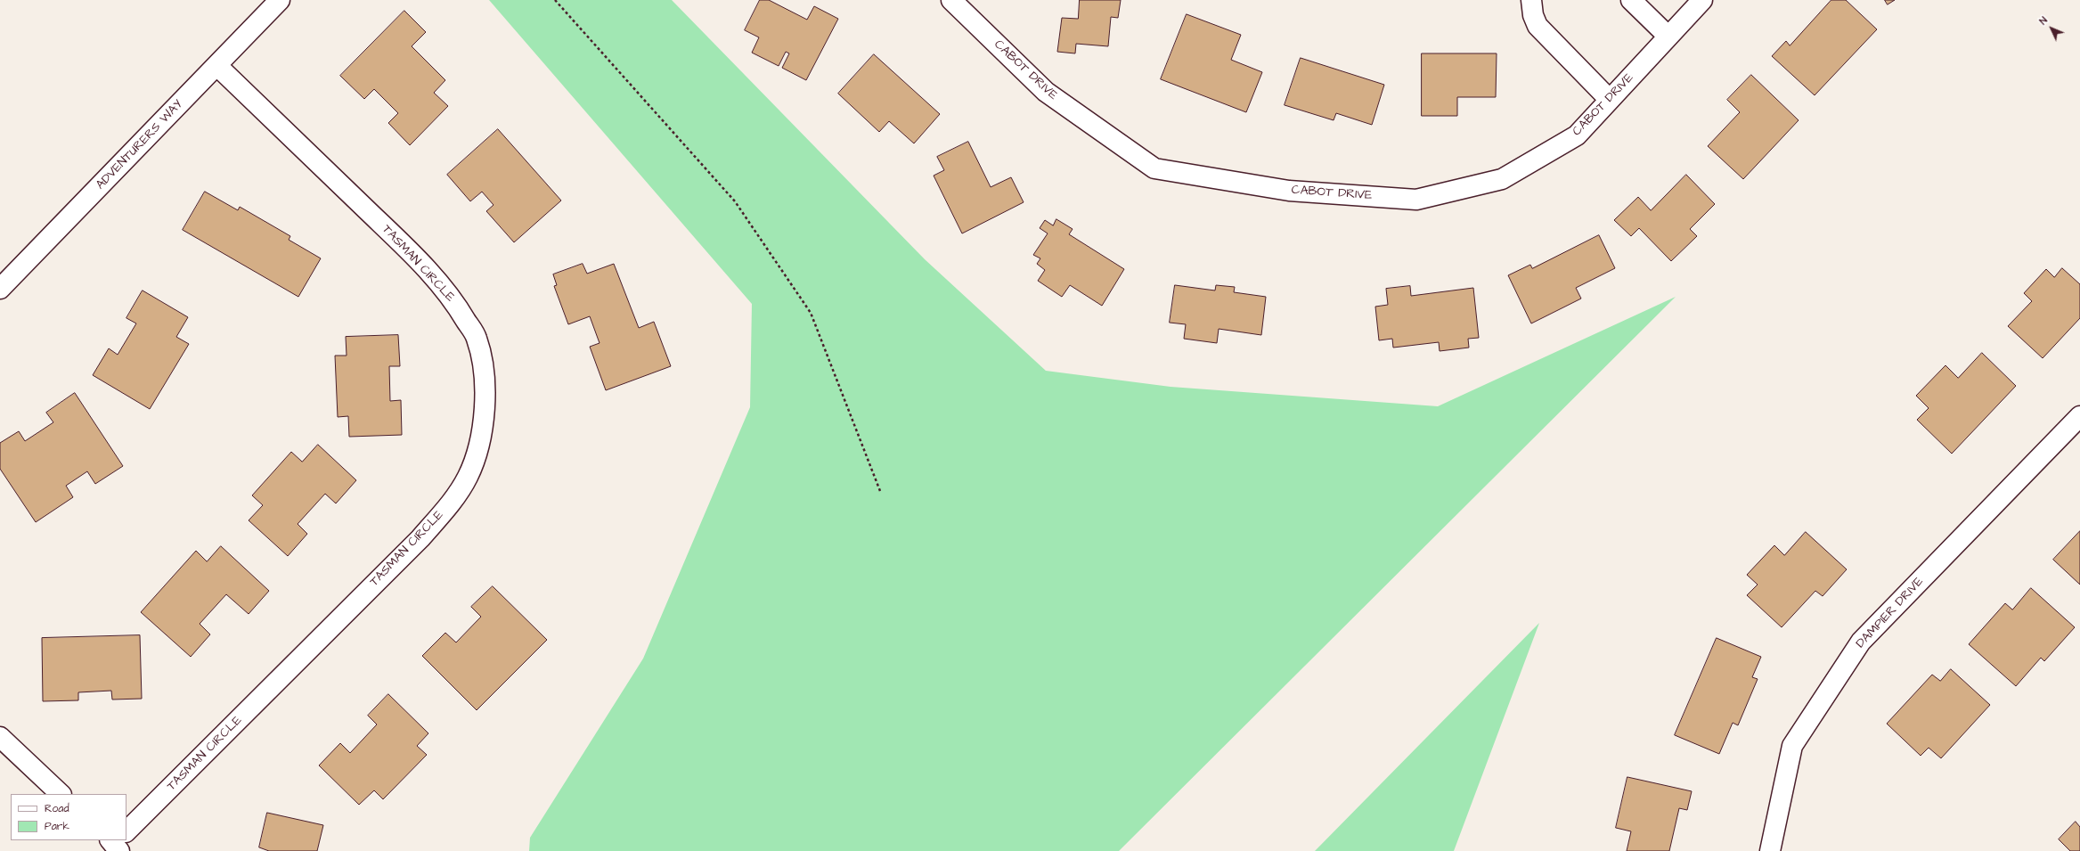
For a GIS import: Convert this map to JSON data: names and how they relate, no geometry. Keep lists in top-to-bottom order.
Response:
{
  "streets": {
    "street": [
      "CABOT DRIVE",
      "ADVENTURERS WAY",
      "TASMAN CIRCLE",
      "DAMPIER DRIVE"
    ]
  },
  "crossings": [
    ["ADVENTURERS WAY", "TASMAN CIRCLE"]
  ],
  "legend": ["Road", "Park"],
  "north": "top left"
}
